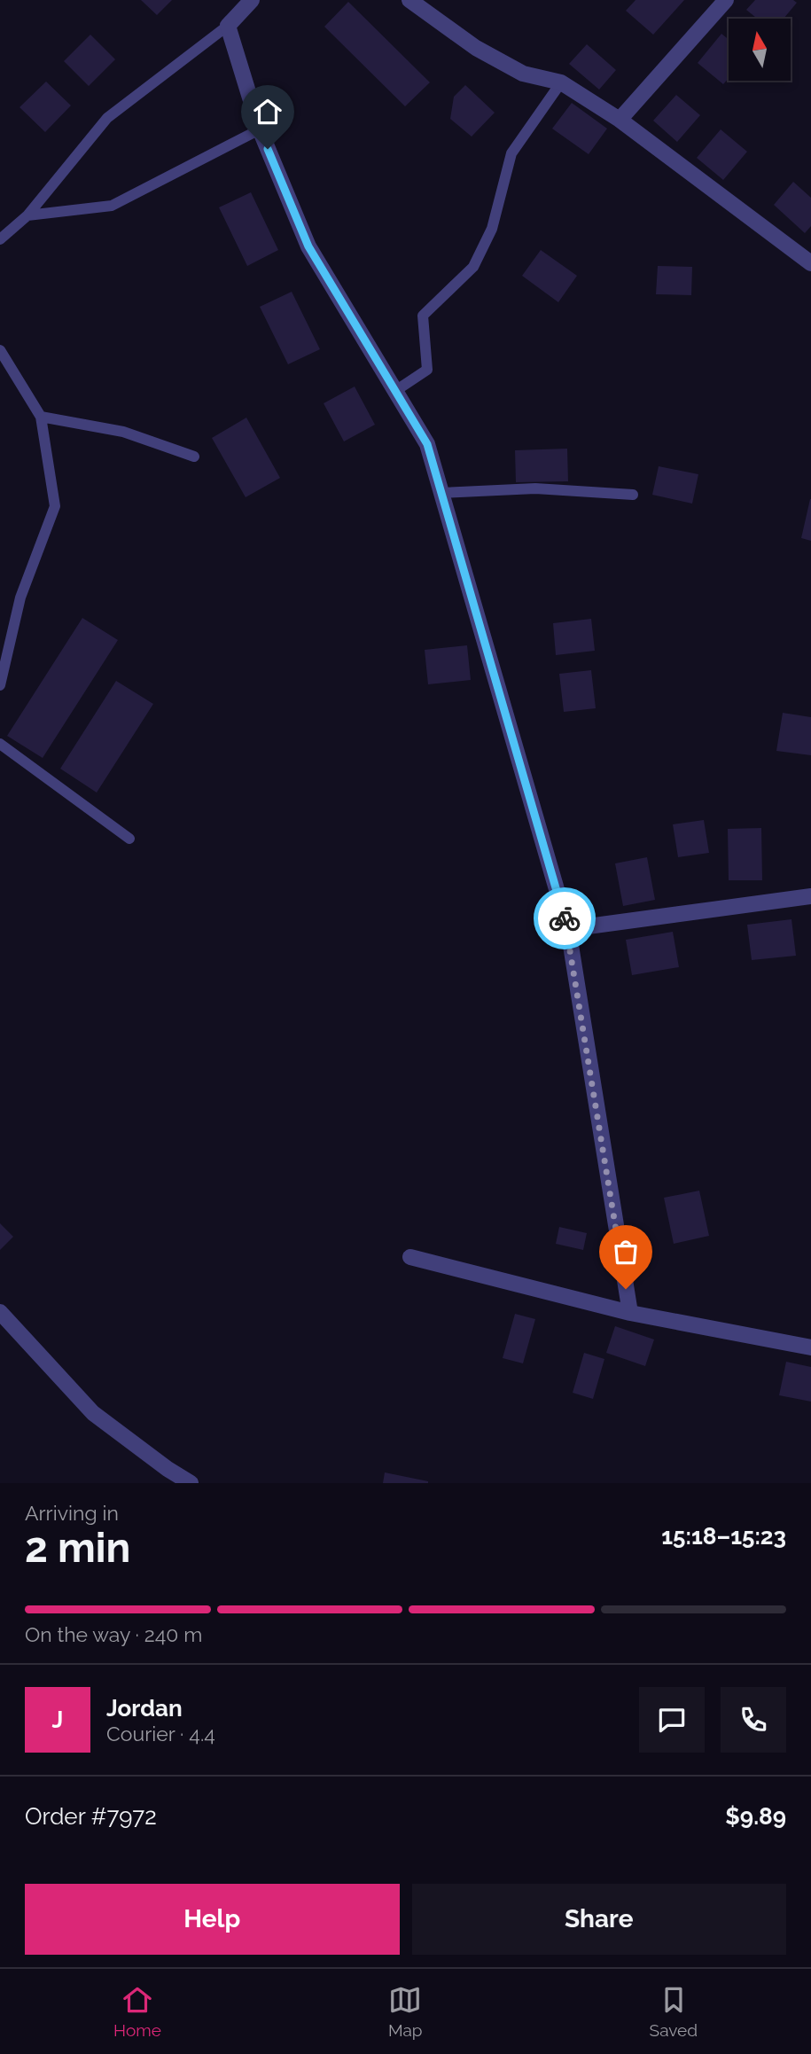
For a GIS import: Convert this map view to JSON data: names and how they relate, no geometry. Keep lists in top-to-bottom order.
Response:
{
  "north": "top",
  "page": {
    "heading": ["2 min", "Arriving in", "15:18–15:23"],
    "panel": [
      "Jordan",
      "Courier · 4.4",
      "Order #7972",
      "$9.89"
    ],
    "bar": "On the way · 240 m",
    "round": "J",
    "buttons": ["Help", "Share"],
    "tabs": ["Home", "Map", "Saved"]
  }
}
